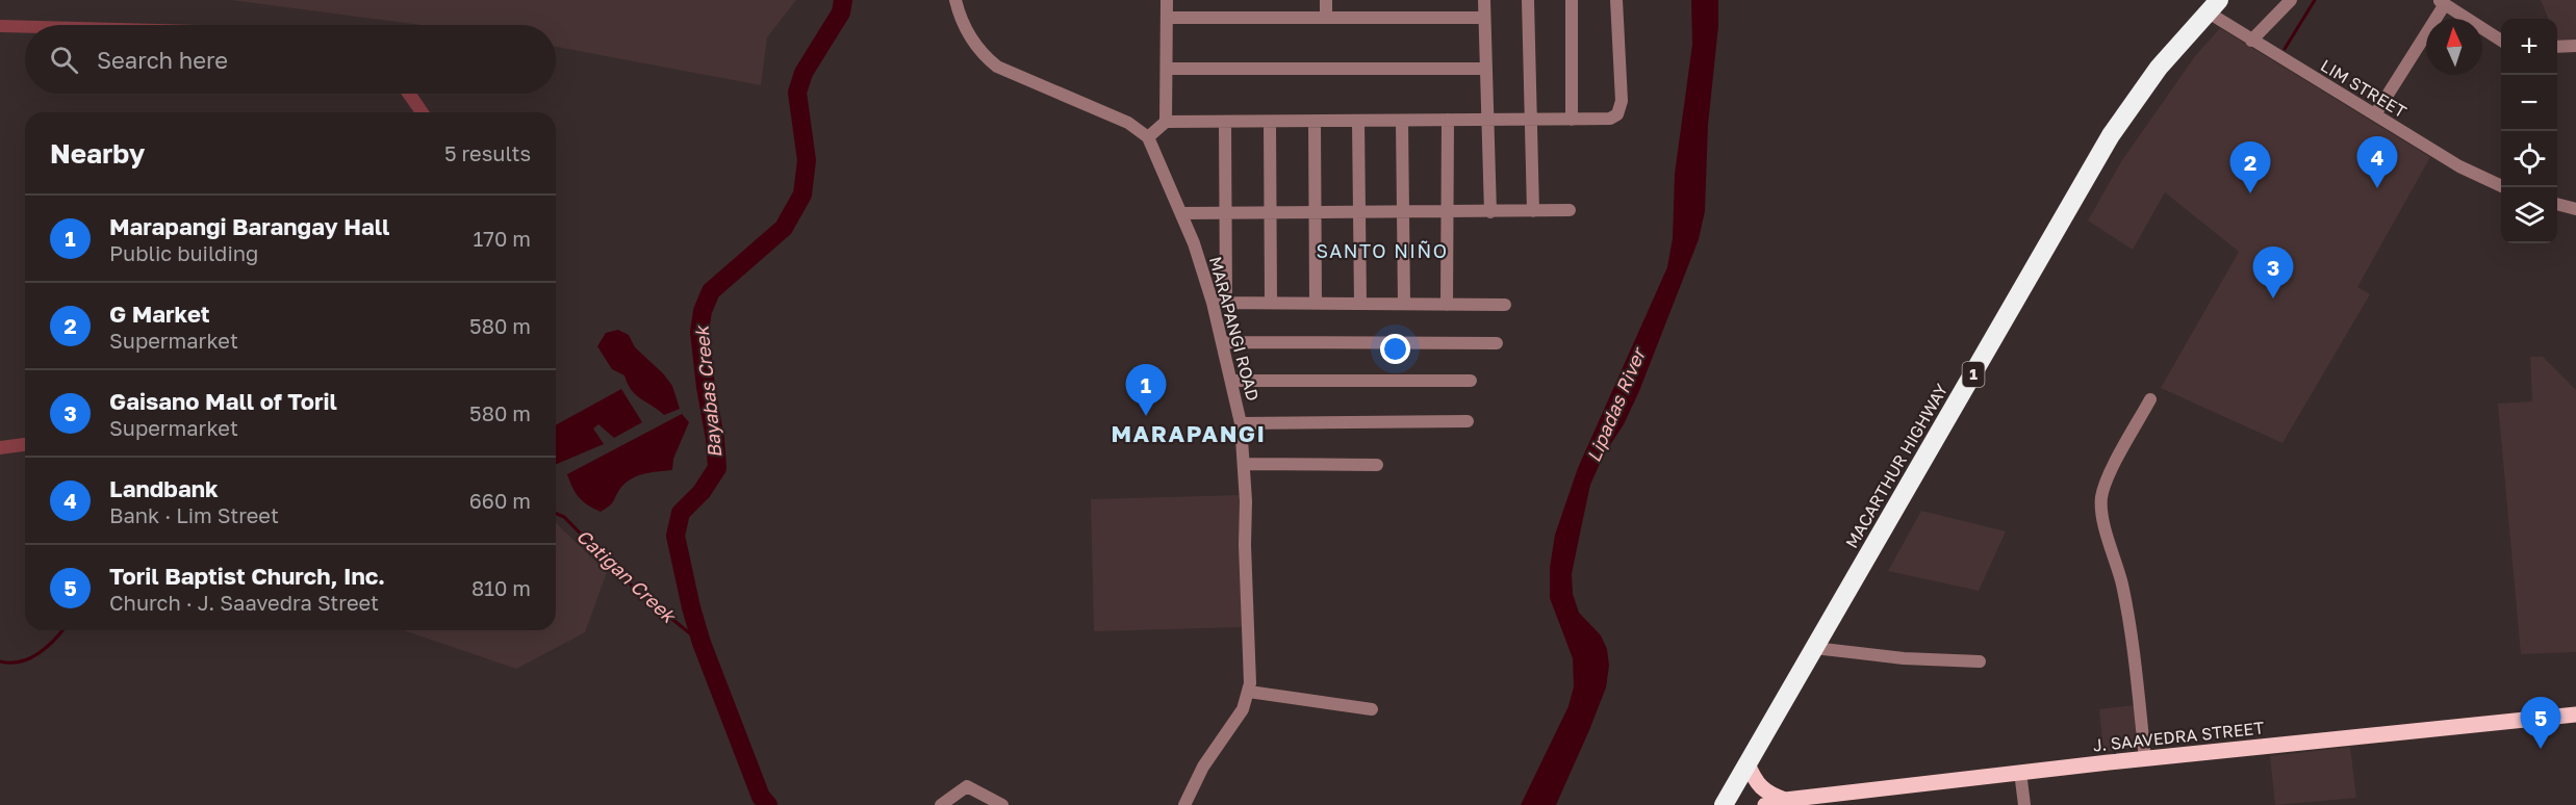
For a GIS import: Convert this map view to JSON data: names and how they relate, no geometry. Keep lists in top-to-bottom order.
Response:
{
  "streets": {
    "highway": ["1", "MACARTHUR HIGHWAY"],
    "main road": ["J. SAAVEDRA STREET"],
    "street": ["LIM STREET", "MARAPANGI ROAD"]
  },
  "crossings": [
    ["LIM STREET", "MACARTHUR HIGHWAY"]
  ],
  "districts": ["SANTO NIÑO", "MARAPANGI"],
  "water": ["Bayabas Creek", "Lipadas River", "Catigan Creek"],
  "north": "top",
  "page": {
    "map_buttons": ["+", "−"],
    "search": "Search here",
    "heading": ["Nearby", "5 results"],
    "pins": [
      "4",
      "2",
      "3",
      "1",
      "5"
    ],
    "list": [
      {
        "mark": "1",
        "name": "Marapangi Barangay Hall",
        "note": "Public building",
        "value": "170 m"
      },
      {
        "mark": "2",
        "name": "G Market",
        "note": "Supermarket",
        "value": "580 m"
      },
      {
        "mark": "3",
        "name": "Gaisano Mall of Toril",
        "note": "Supermarket",
        "value": "580 m"
      },
      {
        "mark": "4",
        "name": "Landbank",
        "note": "Bank · Lim Street",
        "value": "660 m"
      },
      {
        "mark": "5",
        "name": "Toril Baptist Church, Inc.",
        "note": "Church · J. Saavedra Street",
        "value": "810 m"
      }
    ]
  }
}
